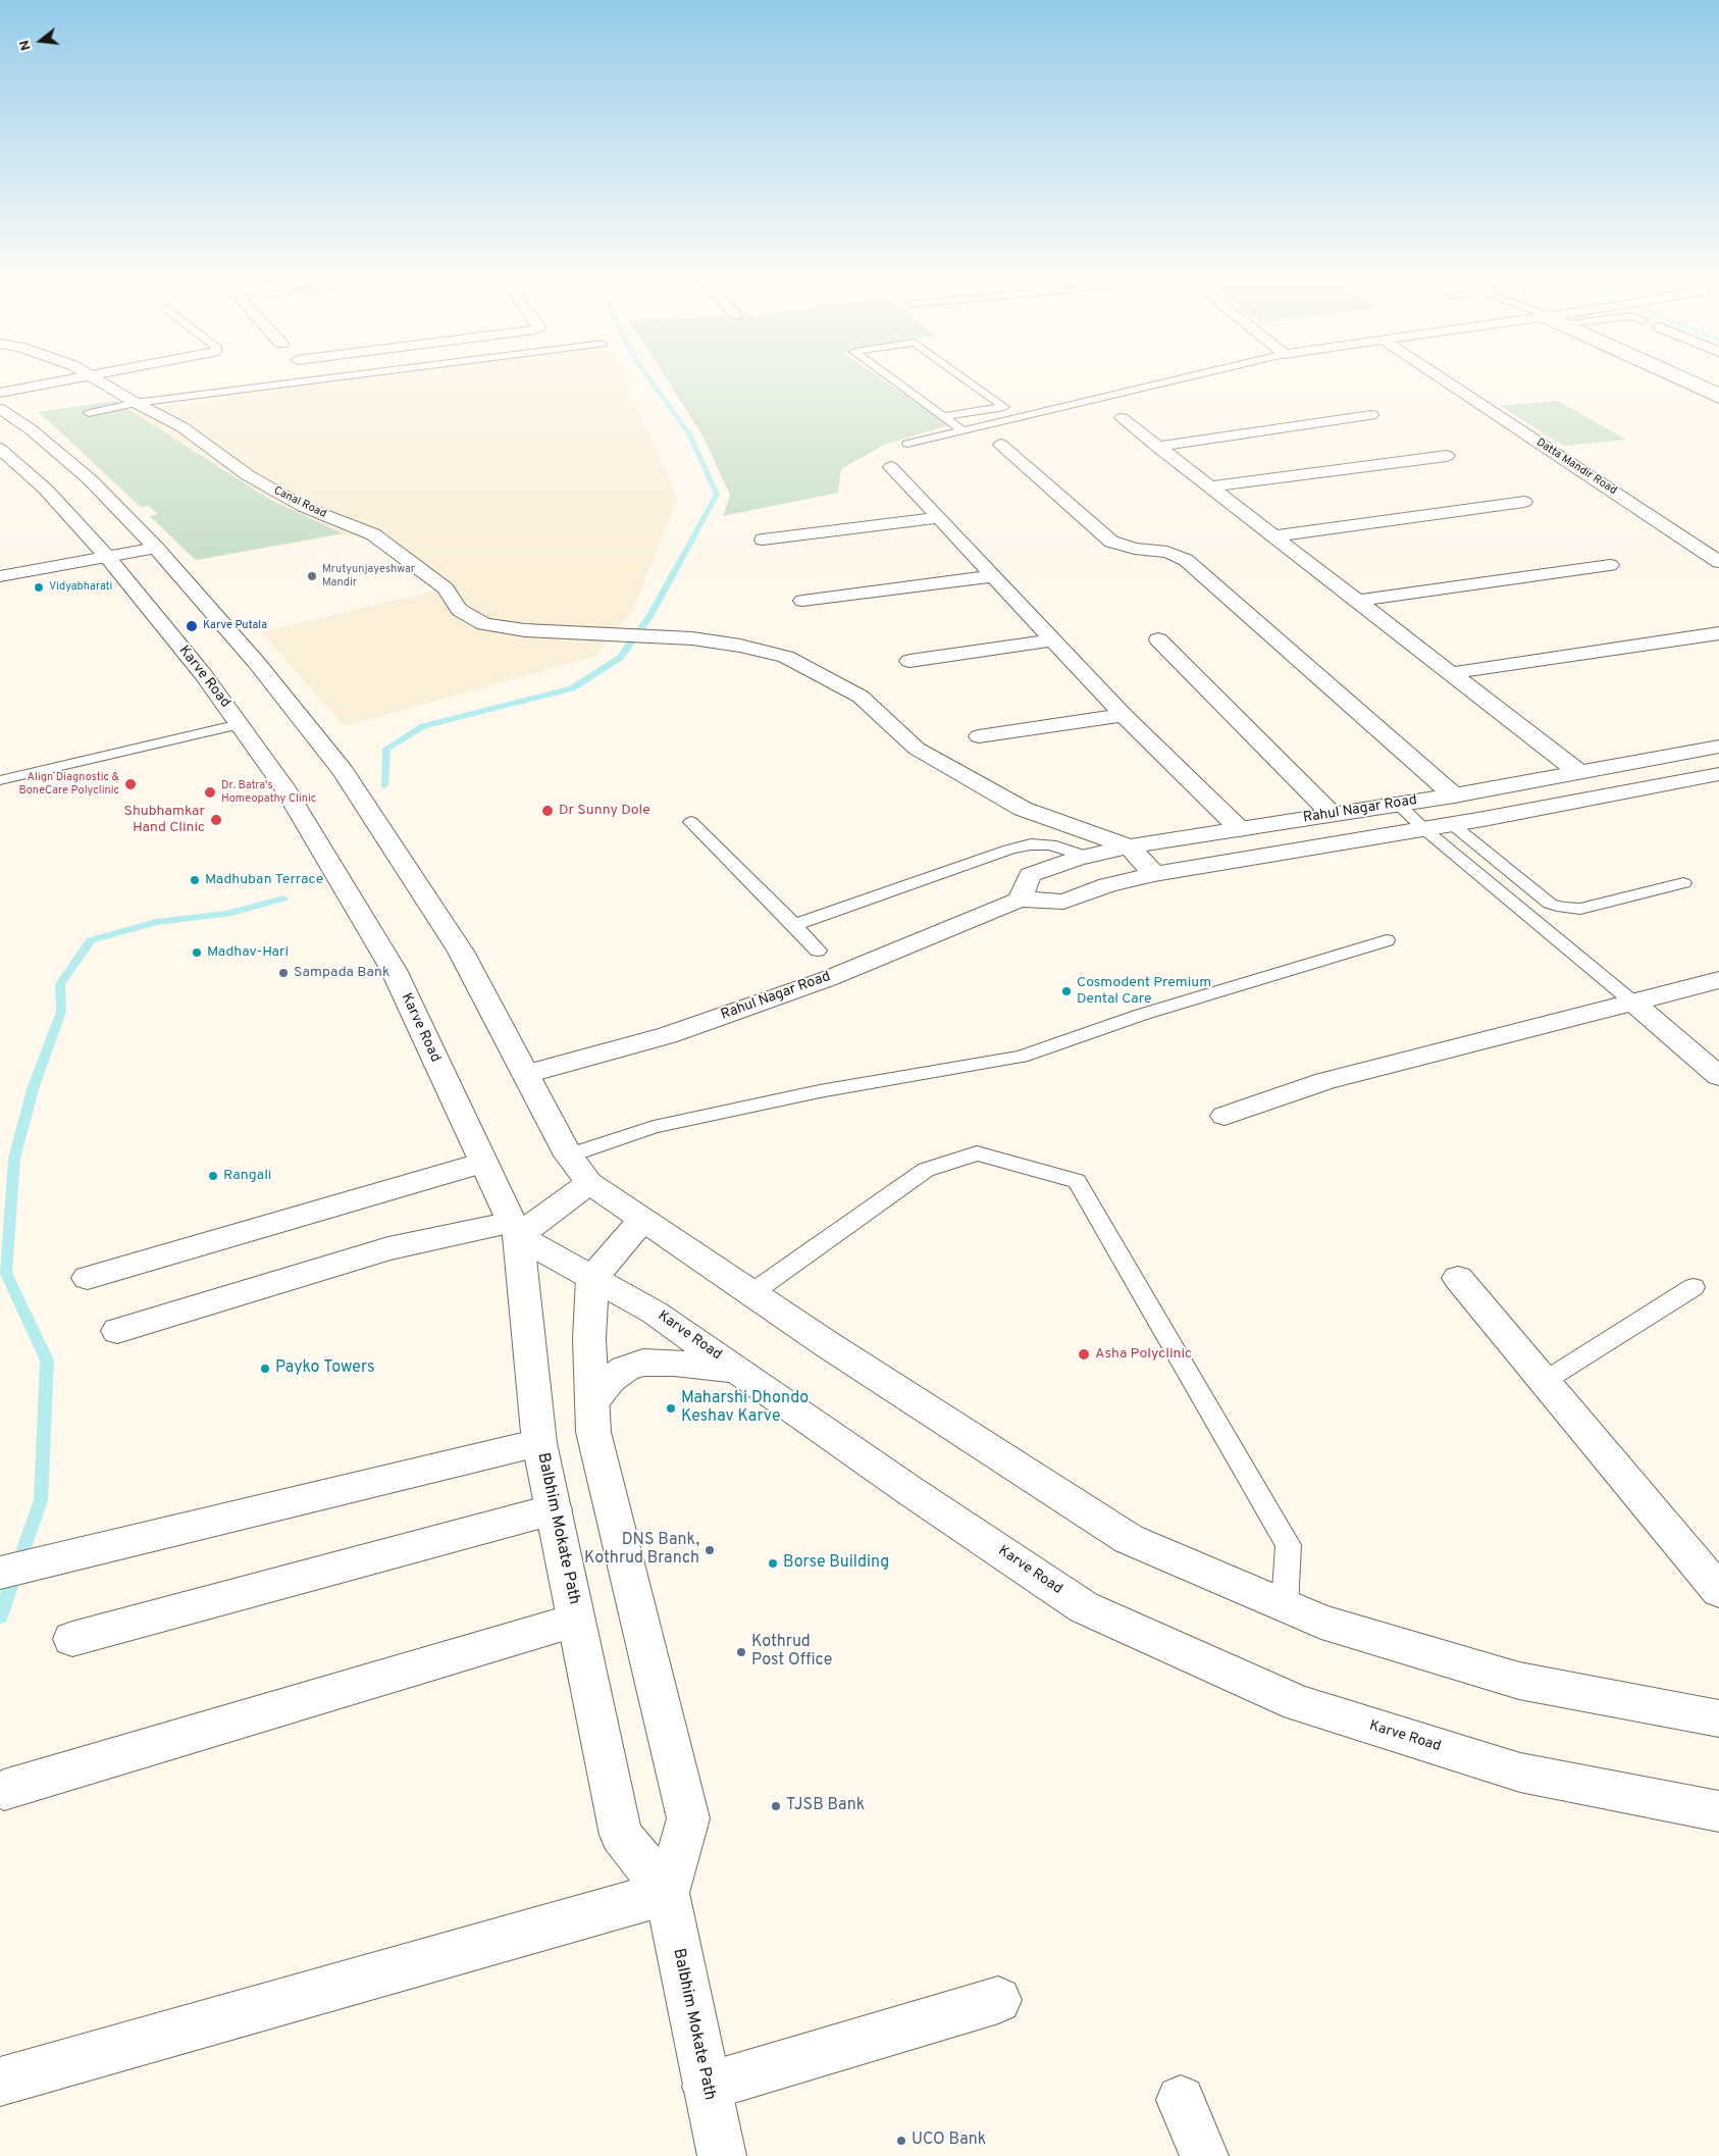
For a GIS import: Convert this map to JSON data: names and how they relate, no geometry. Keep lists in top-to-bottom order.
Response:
{
  "streets": {
    "street": [
      "Datta Mandir Road",
      "Canal Road",
      "Karve Road",
      "Rahul Nagar Road",
      "Balbhim Mokate Path"
    ]
  },
  "crossings": [
    ["Canal Road", "Rahul Nagar Road"],
    ["Karve Road", "Balbhim Mokate Path"]
  ],
  "places": [
    "Mrutyunjayeshwar Mandir",
    "Vidyabharati",
    "Karve Putala",
    "Align Diagnostic & BoneCare Polyclinic",
    "Dr. Batra's Homeopathy Clinic",
    "Dr Sunny Dole",
    "Shubhamkar Hand Clinic",
    "Madhuban Terrace",
    "Madhav-Hari",
    "Sampada Bank",
    "Cosmodent Premium Dental Care",
    "Rangali",
    "Asha Polyclinic",
    "Payko Towers",
    "Maharshi Dhondo Keshav Karve",
    "DNS Bank, Kothrud Branch",
    "Borse Building",
    "Kothrud Post Office",
    "TJSB Bank",
    "UCO Bank"
  ],
  "north": "left"
}
